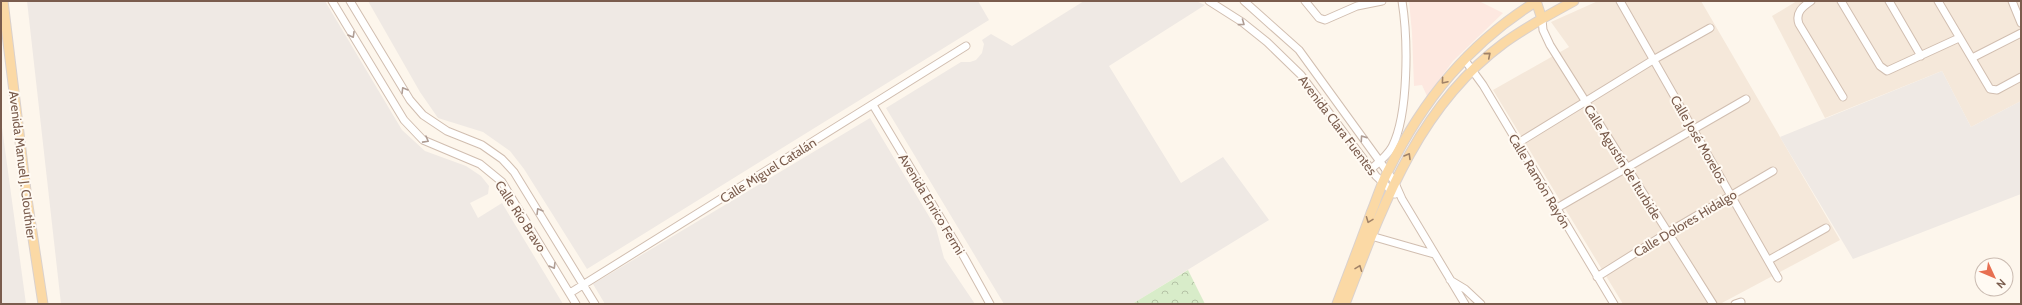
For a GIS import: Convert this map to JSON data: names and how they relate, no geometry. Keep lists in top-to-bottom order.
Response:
{
  "streets": {
    "main road": ["Avenida Manuel J. Clouthier"],
    "street": [
      "Avenida Clara Fuentes",
      "Calle José Morelos",
      "Calle Agustín de Iturbide",
      "Calle Miguel Catalán",
      "Calle Ramón Rayón",
      "Avenida Enrico Fermi",
      "Calle Río Bravo",
      "Calle Dolores Hidalgo"
    ]
  },
  "crossings": [
    ["Calle José Morelos", "Calle Dolores Hidalgo"],
    ["Calle Agustín de Iturbide", "Calle Dolores Hidalgo"],
    ["Calle Miguel Catalán", "Avenida Enrico Fermi"],
    ["Calle Miguel Catalán", "Calle Río Bravo"],
    ["Calle Ramón Rayón", "Calle Dolores Hidalgo"]
  ],
  "north": "bottom right"
}
